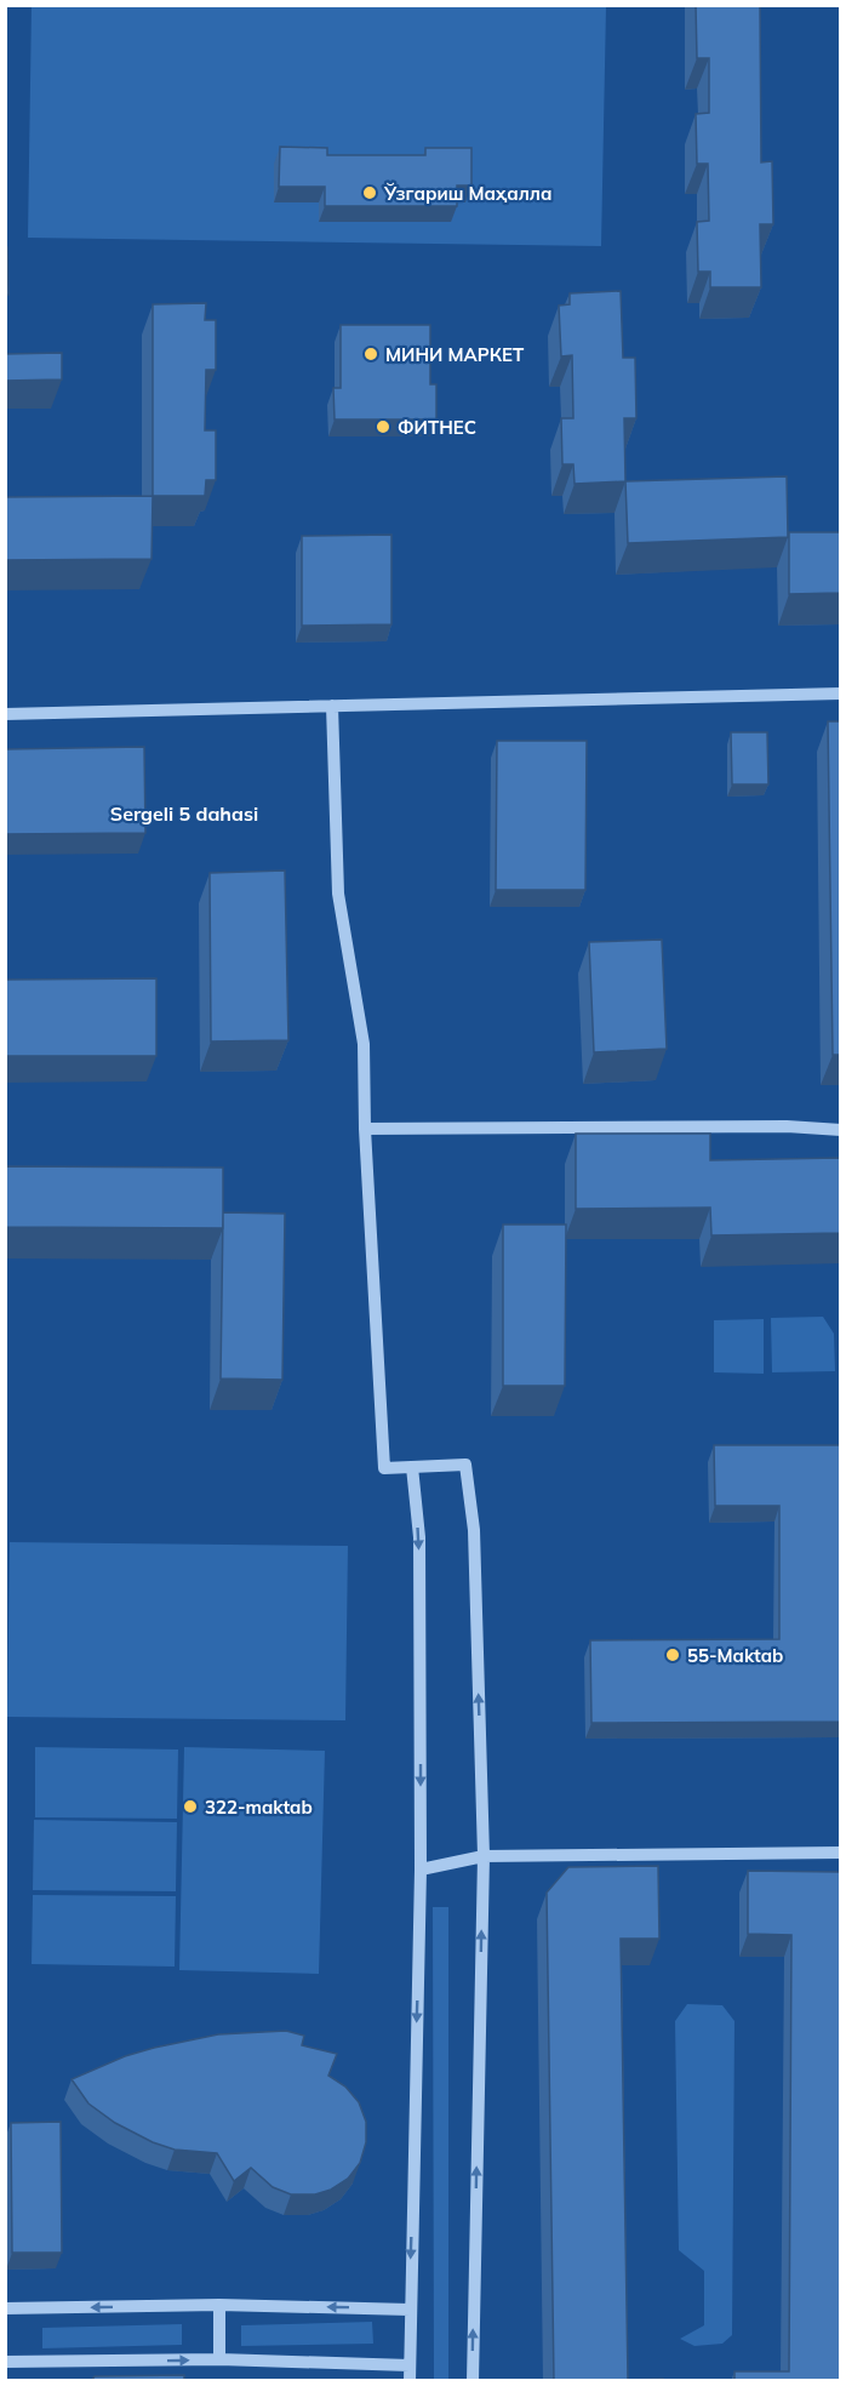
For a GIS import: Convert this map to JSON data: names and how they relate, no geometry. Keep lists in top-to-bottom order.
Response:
{
  "districts": ["Sergeli 5 dahasi"],
  "places": [
    "Ўзгариш Маҳалла",
    "МИНИ МАРКЕТ",
    "ФИТНЕС",
    "55-Maktab",
    "322-maktab"
  ]
}
